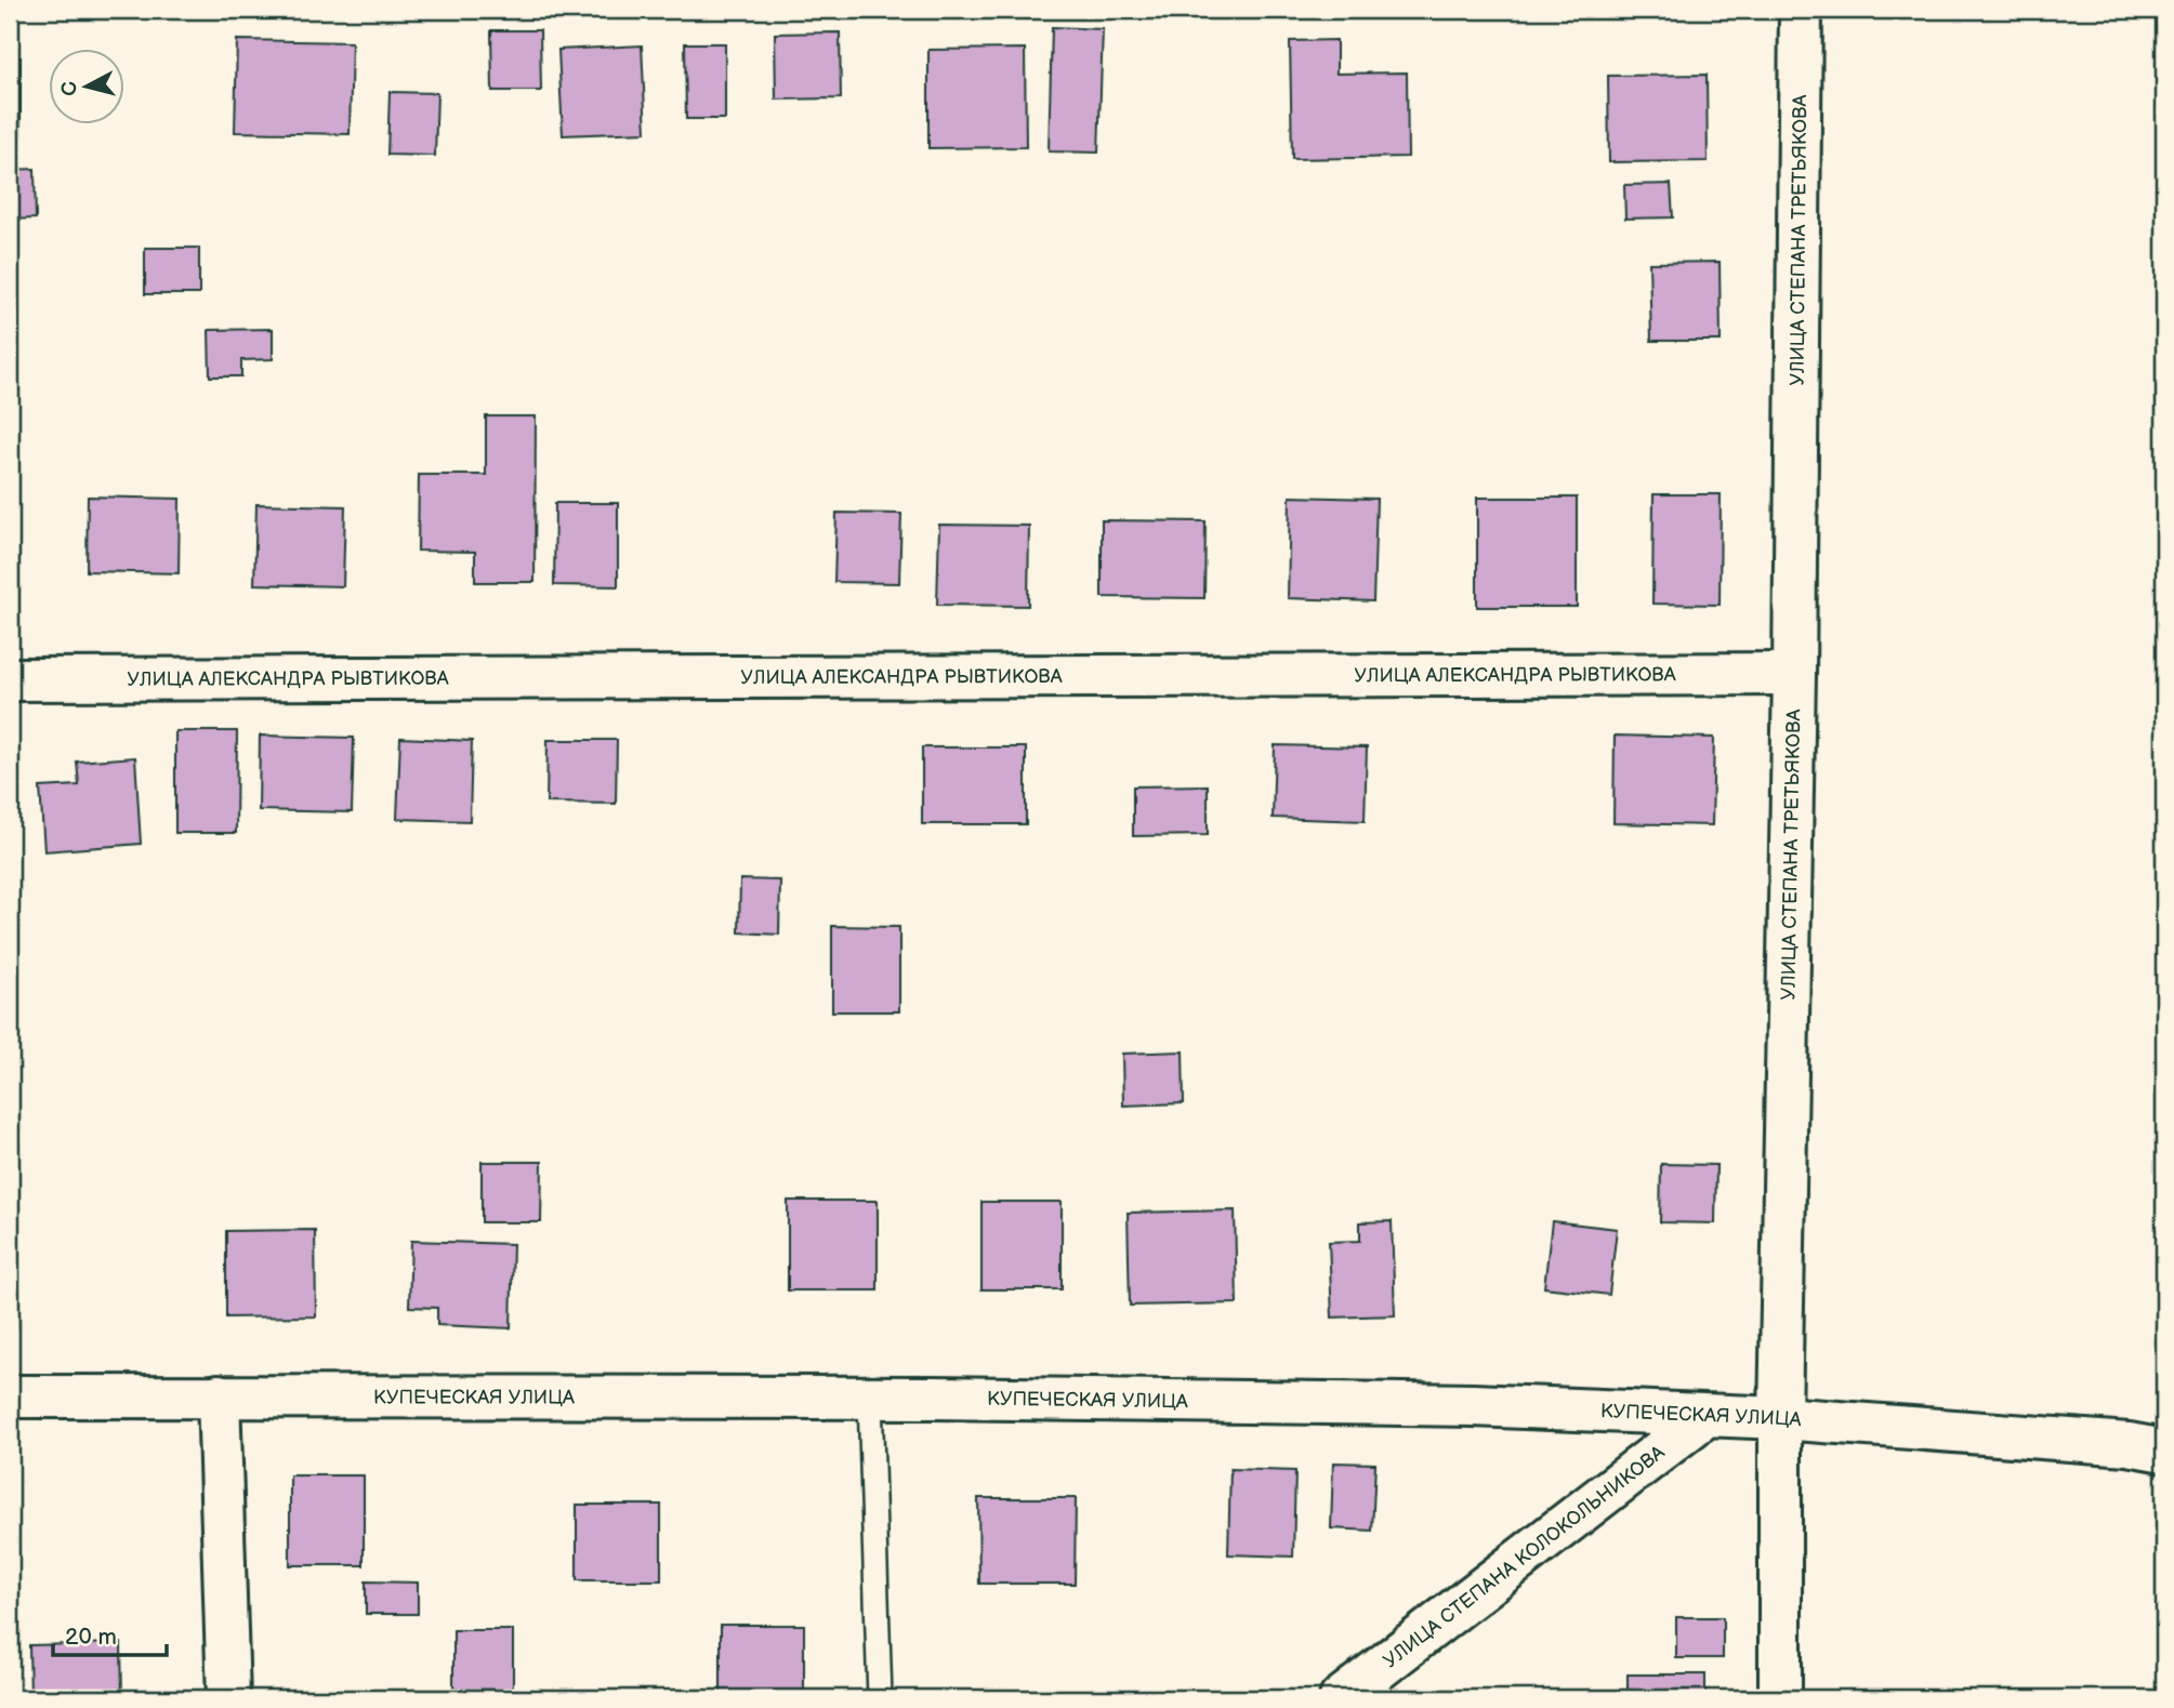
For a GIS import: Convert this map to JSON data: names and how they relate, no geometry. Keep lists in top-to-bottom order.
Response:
{
  "streets": {
    "street": [
      "УЛИЦА СТЕПАНА ТРЕТЬЯКОВА",
      "УЛИЦА АЛЕКСАНДРА РЫВТИКОВА",
      "КУПЕЧЕСКАЯ УЛИЦА",
      "УЛИЦА СТЕПАНА КОЛОКОЛЬНИКОВА"
    ]
  },
  "crossings": [
    ["УЛИЦА СТЕПАНА ТРЕТЬЯКОВА", "УЛИЦА АЛЕКСАНДРА РЫВТИКОВА"],
    ["УЛИЦА СТЕПАНА ТРЕТЬЯКОВА", "КУПЕЧЕСКАЯ УЛИЦА"],
    ["КУПЕЧЕСКАЯ УЛИЦА", "УЛИЦА СТЕПАНА КОЛОКОЛЬНИКОВА"]
  ],
  "scale_bar": "20 m",
  "north": "left"
}
